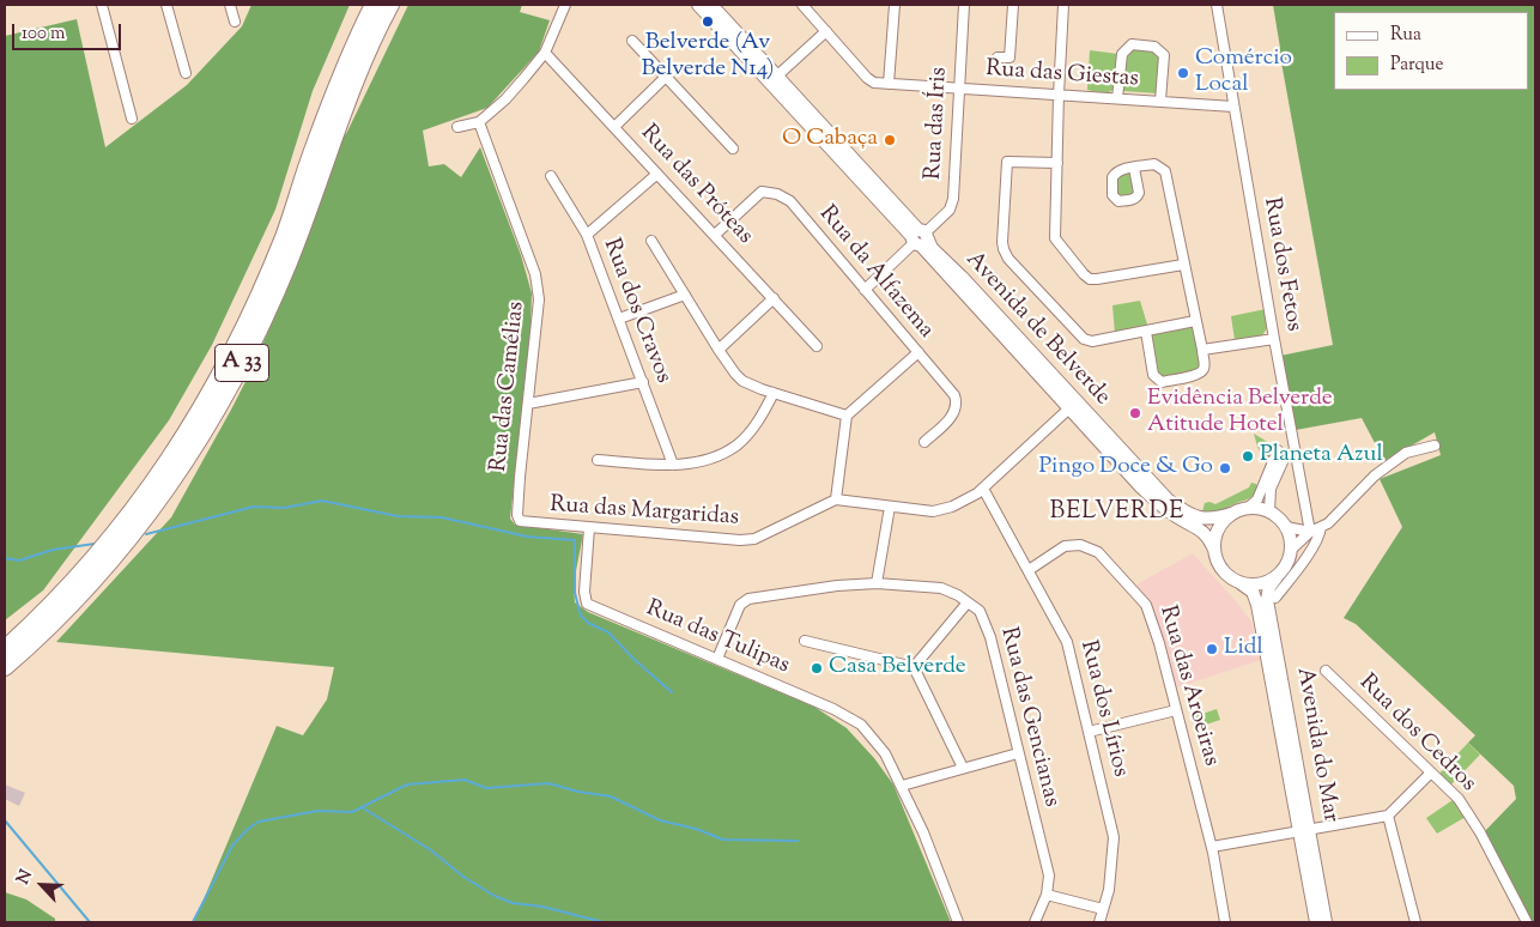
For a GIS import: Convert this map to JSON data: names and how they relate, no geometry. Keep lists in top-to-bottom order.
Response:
{
  "streets": {
    "highway": ["A 33"],
    "main road": ["Avenida de Belverde", "Avenida do Mar"],
    "street": [
      "Rua das Giestas",
      "Rua das Íris",
      "Rua das Próteas",
      "Rua dos Fetos",
      "Rua da Alfazema",
      "Rua dos Cravos",
      "Rua das Camélias",
      "Rua das Margaridas",
      "Rua das Tulipas",
      "Rua das Aroeiras",
      "Rua dos Lírios",
      "Rua das Gencianas",
      "Rua dos Cedros"
    ]
  },
  "crossings": [
    ["Rua das Giestas", "Rua das Íris"],
    ["Rua das Giestas", "Rua dos Fetos"],
    ["Rua das Íris", "Rua da Alfazema"],
    ["Rua das Íris", "Avenida de Belverde"],
    ["Rua das Próteas", "Rua da Alfazema"],
    ["Avenida de Belverde", "Avenida do Mar"],
    ["Rua das Camélias", "Rua das Margaridas"],
    ["Rua das Margaridas", "Rua das Tulipas"],
    ["Rua das Tulipas", "Rua das Gencianas"],
    ["Rua das Aroeiras", "Rua dos Lírios"]
  ],
  "districts": ["BELVERDE"],
  "places": [
    "Belverde (Av Belverde N14)",
    "Comércio Local",
    "O Cabaça",
    "Evidência Belverde Atitude Hotel",
    "Planeta Azul",
    "Pingo Doce & Go",
    "Lidl",
    "Casa Belverde"
  ],
  "legend": ["Rua", "Parque"],
  "scale_bar": "100 m",
  "north": "top left"
}
